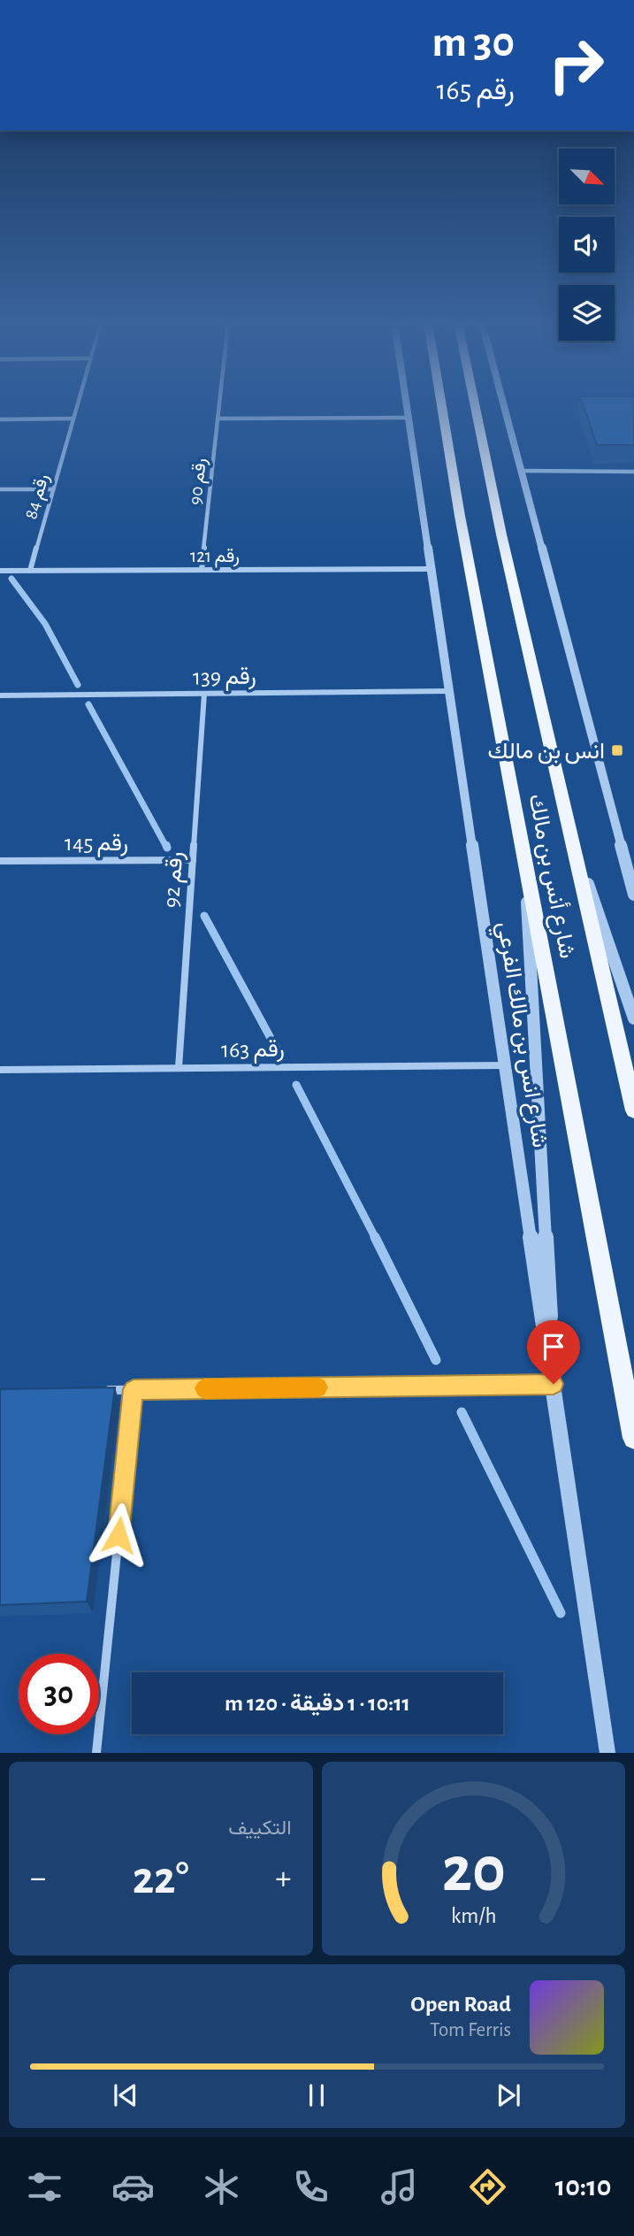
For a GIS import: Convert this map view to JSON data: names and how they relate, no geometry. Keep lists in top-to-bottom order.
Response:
{
  "streets": {
    "main road": ["شارع أنس بن مالك"],
    "street": [
      "رقم 90",
      "رقم 84",
      "رقم 121",
      "رقم 139",
      "رقم 145",
      "رقم 92",
      "شارع انس بن مالك الفرعي",
      "رقم 163"
    ]
  },
  "crossings": [
    ["رقم 90", "رقم 121"],
    ["رقم 84", "رقم 121"],
    ["رقم 121", "شارع انس بن مالك الفرعي"],
    ["رقم 139", "رقم 92"],
    ["رقم 139", "شارع انس بن مالك الفرعي"],
    ["رقم 145", "رقم 92"],
    ["رقم 92", "رقم 163"],
    ["شارع انس بن مالك الفرعي", "رقم 163"]
  ],
  "places": {
    "transit": ["انس بن مالك"]
  },
  "north": "bottom right",
  "page": {
    "turn": ["30 m", "رقم 165"],
    "limit": "30",
    "trip": "10:11 · 1 دقيقة · 120 m",
    "tile": "التكييف",
    "heat": ["−", "22°", "+"],
    "song": ["Open Road", "Tom Ferris"],
    "tabs": "10:10",
    "gauge": ["20", "km/h"]
  }
}
